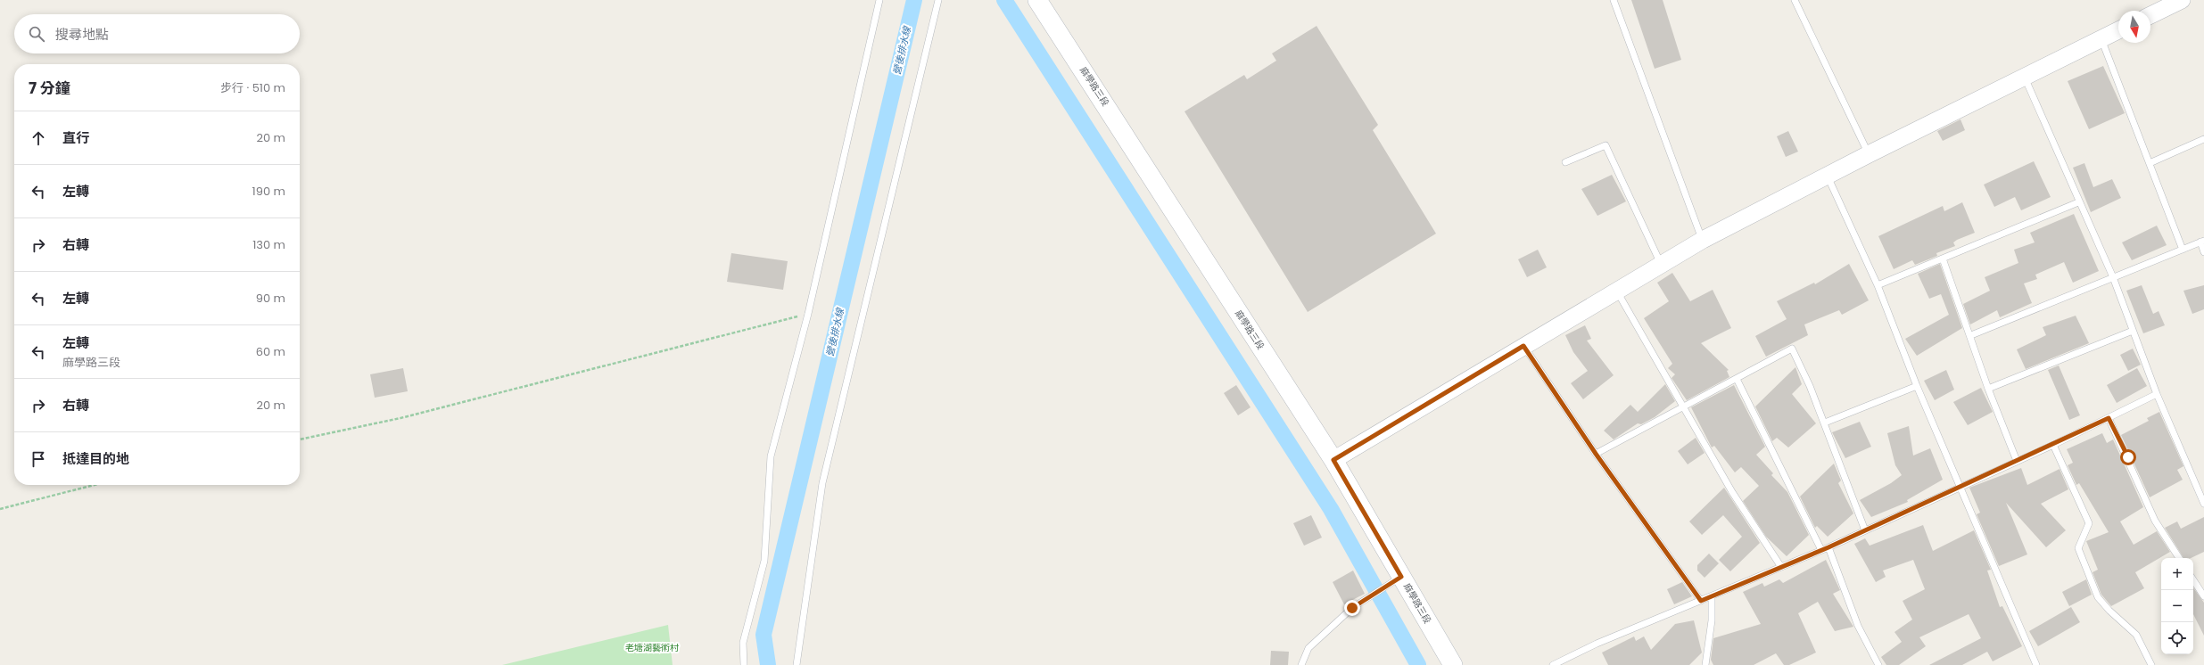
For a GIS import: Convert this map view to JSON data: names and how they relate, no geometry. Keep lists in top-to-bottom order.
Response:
{
  "streets": {
    "main road": ["麻學路三段"]
  },
  "water": ["營後排水線"],
  "parks": ["老塘湖藝術村"],
  "north": "bottom",
  "page": {
    "search": "搜尋地點",
    "heading": ["7 分鐘", "步行 · 510 m"],
    "list": [
      ["直行", "20 m"],
      ["左轉", "190 m"],
      ["右轉", "130 m"],
      ["左轉", "90 m"],
      ["左轉", "麻學路三段", "60 m"],
      ["右轉", "20 m"],
      "抵達目的地"
    ],
    "map_buttons": ["+", "−"]
  }
}
